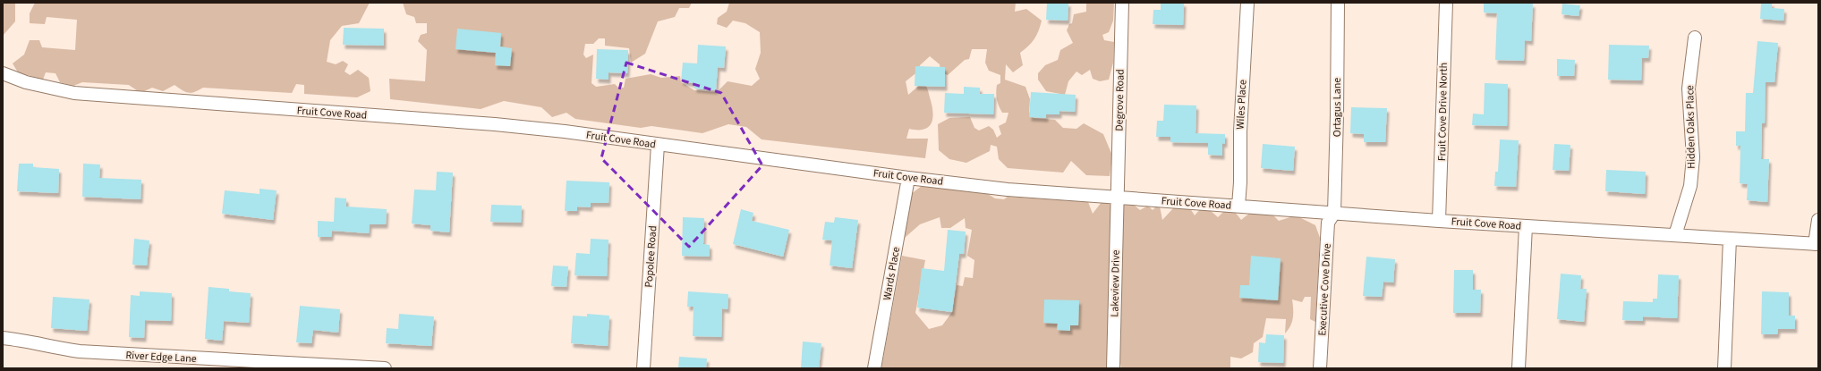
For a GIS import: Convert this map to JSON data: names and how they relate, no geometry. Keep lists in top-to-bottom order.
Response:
{
  "streets": {
    "street": [
      "Degrove Road",
      "Wiles Place",
      "Ortagus Lane",
      "Fruit Cove Drive North",
      "Fruit Cove Road",
      "Hidden Oaks Place",
      "Popolee Road",
      "Wards Place",
      "Lakeview Drive",
      "Executive Cove Drive",
      "River Edge Lane"
    ]
  },
  "crossings": [
    ["Degrove Road", "Fruit Cove Road"],
    ["Degrove Road", "Lakeview Drive"],
    ["Wiles Place", "Fruit Cove Road"],
    ["Ortagus Lane", "Fruit Cove Road"],
    ["Ortagus Lane", "Executive Cove Drive"],
    ["Fruit Cove Drive North", "Fruit Cove Road"],
    ["Fruit Cove Road", "Hidden Oaks Place"],
    ["Fruit Cove Road", "Popolee Road"],
    ["Fruit Cove Road", "Wards Place"],
    ["Fruit Cove Road", "Lakeview Drive"],
    ["Fruit Cove Road", "Executive Cove Drive"]
  ]
}
